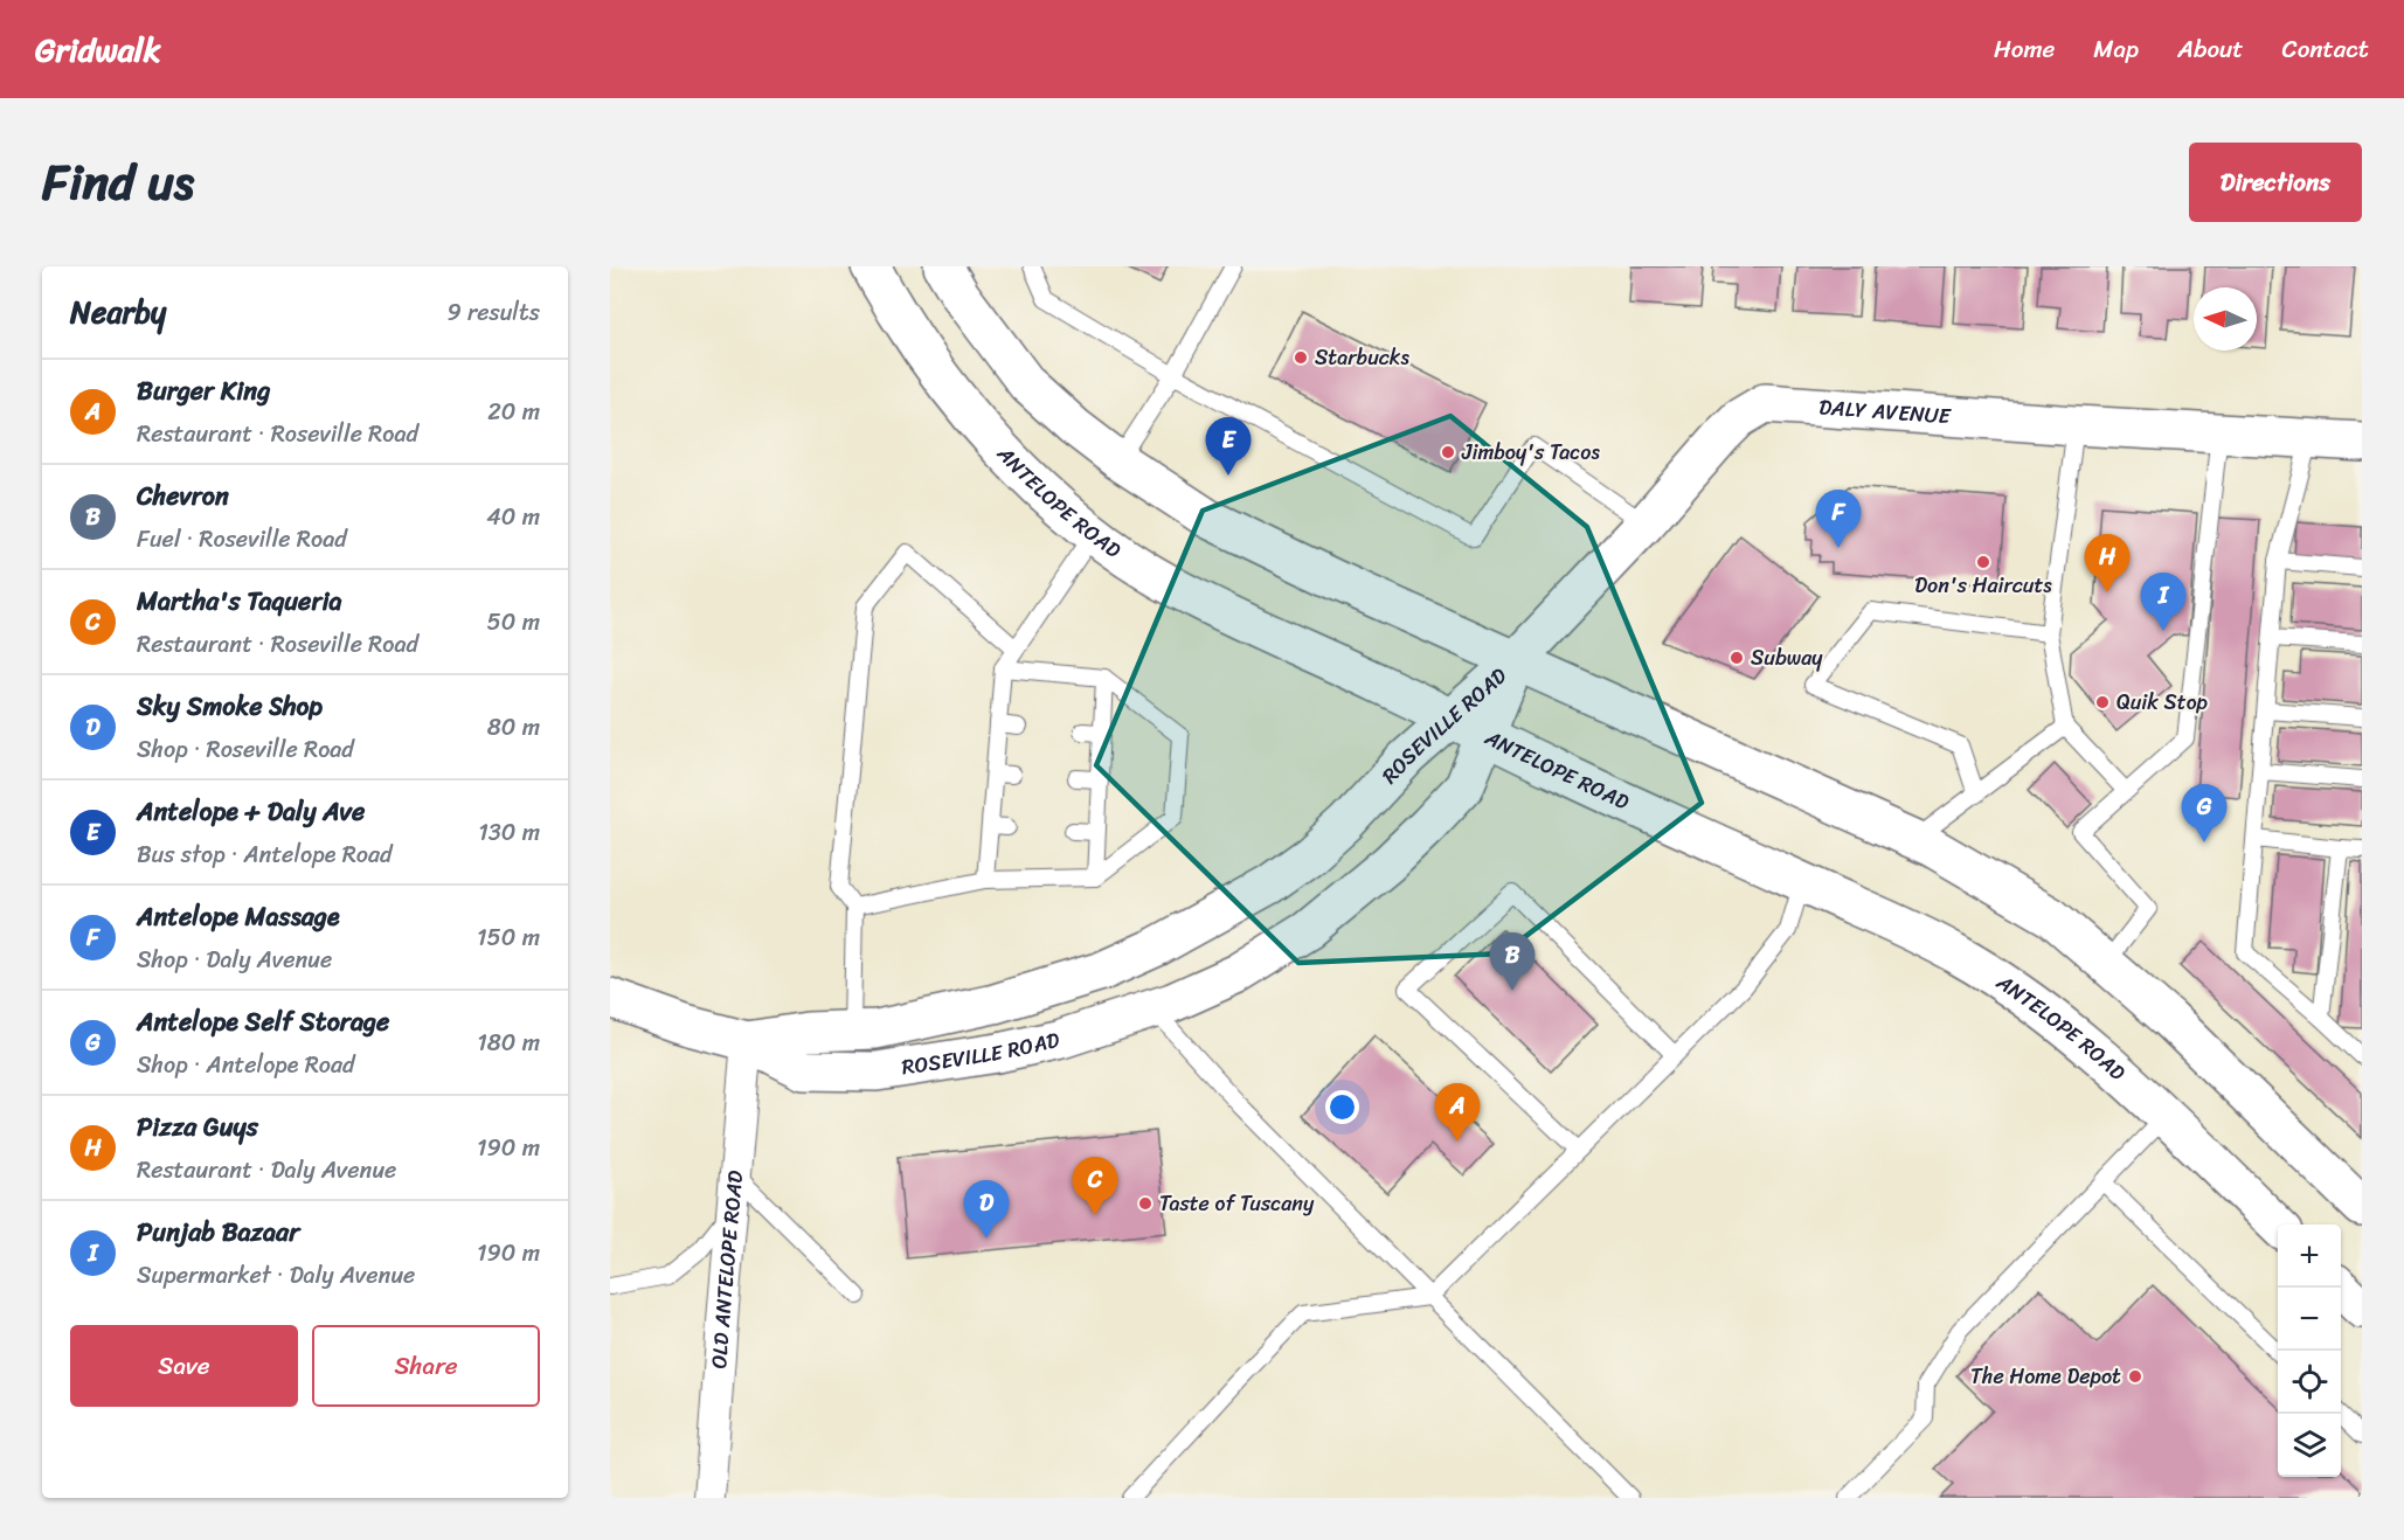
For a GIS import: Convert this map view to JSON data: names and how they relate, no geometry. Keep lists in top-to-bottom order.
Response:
{
  "streets": {
    "main road": ["DALY AVENUE", "ANTELOPE ROAD", "ROSEVILLE ROAD"],
    "street": ["OLD ANTELOPE ROAD"]
  },
  "crossings": [
    ["DALY AVENUE", "ROSEVILLE ROAD"],
    ["ANTELOPE ROAD", "ROSEVILLE ROAD"],
    ["ROSEVILLE ROAD", "OLD ANTELOPE ROAD"]
  ],
  "places": [
    "Starbucks",
    "Jimboy's Tacos",
    "Don's Haircuts",
    "Subway",
    "Quik Stop",
    "Taste of Tuscany",
    "The Home Depot"
  ],
  "north": "left",
  "page": {
    "header": "Gridwalk",
    "nav": [
      "Home",
      "Map",
      "About",
      "Contact"
    ],
    "title": "Find us",
    "buttons": [
      "Directions",
      ["Save", "Share"]
    ],
    "heading": ["Nearby", "9 results"],
    "list": [
      {
        "mark": "A",
        "name": "Burger King",
        "note": "Restaurant · Roseville Road",
        "value": "20 m"
      },
      {
        "mark": "B",
        "name": "Chevron",
        "note": "Fuel · Roseville Road",
        "value": "40 m"
      },
      {
        "mark": "C",
        "name": "Martha's Taqueria",
        "note": "Restaurant · Roseville Road",
        "value": "50 m"
      },
      {
        "mark": "D",
        "name": "Sky Smoke Shop",
        "note": "Shop · Roseville Road",
        "value": "80 m"
      },
      {
        "mark": "E",
        "name": "Antelope + Daly Ave",
        "note": "Bus stop · Antelope Road",
        "value": "130 m"
      },
      {
        "mark": "F",
        "name": "Antelope Massage",
        "note": "Shop · Daly Avenue",
        "value": "150 m"
      },
      {
        "mark": "G",
        "name": "Antelope Self Storage",
        "note": "Shop · Antelope Road",
        "value": "180 m"
      },
      {
        "mark": "H",
        "name": "Pizza Guys",
        "note": "Restaurant · Daly Avenue",
        "value": "190 m"
      },
      {
        "mark": "I",
        "name": "Punjab Bazaar",
        "note": "Supermarket · Daly Avenue",
        "value": "190 m"
      }
    ],
    "pins": [
      "E",
      "F",
      "H",
      "I",
      "G",
      "B",
      "A",
      "C",
      "D"
    ],
    "map_buttons": ["+", "−"]
  }
}
